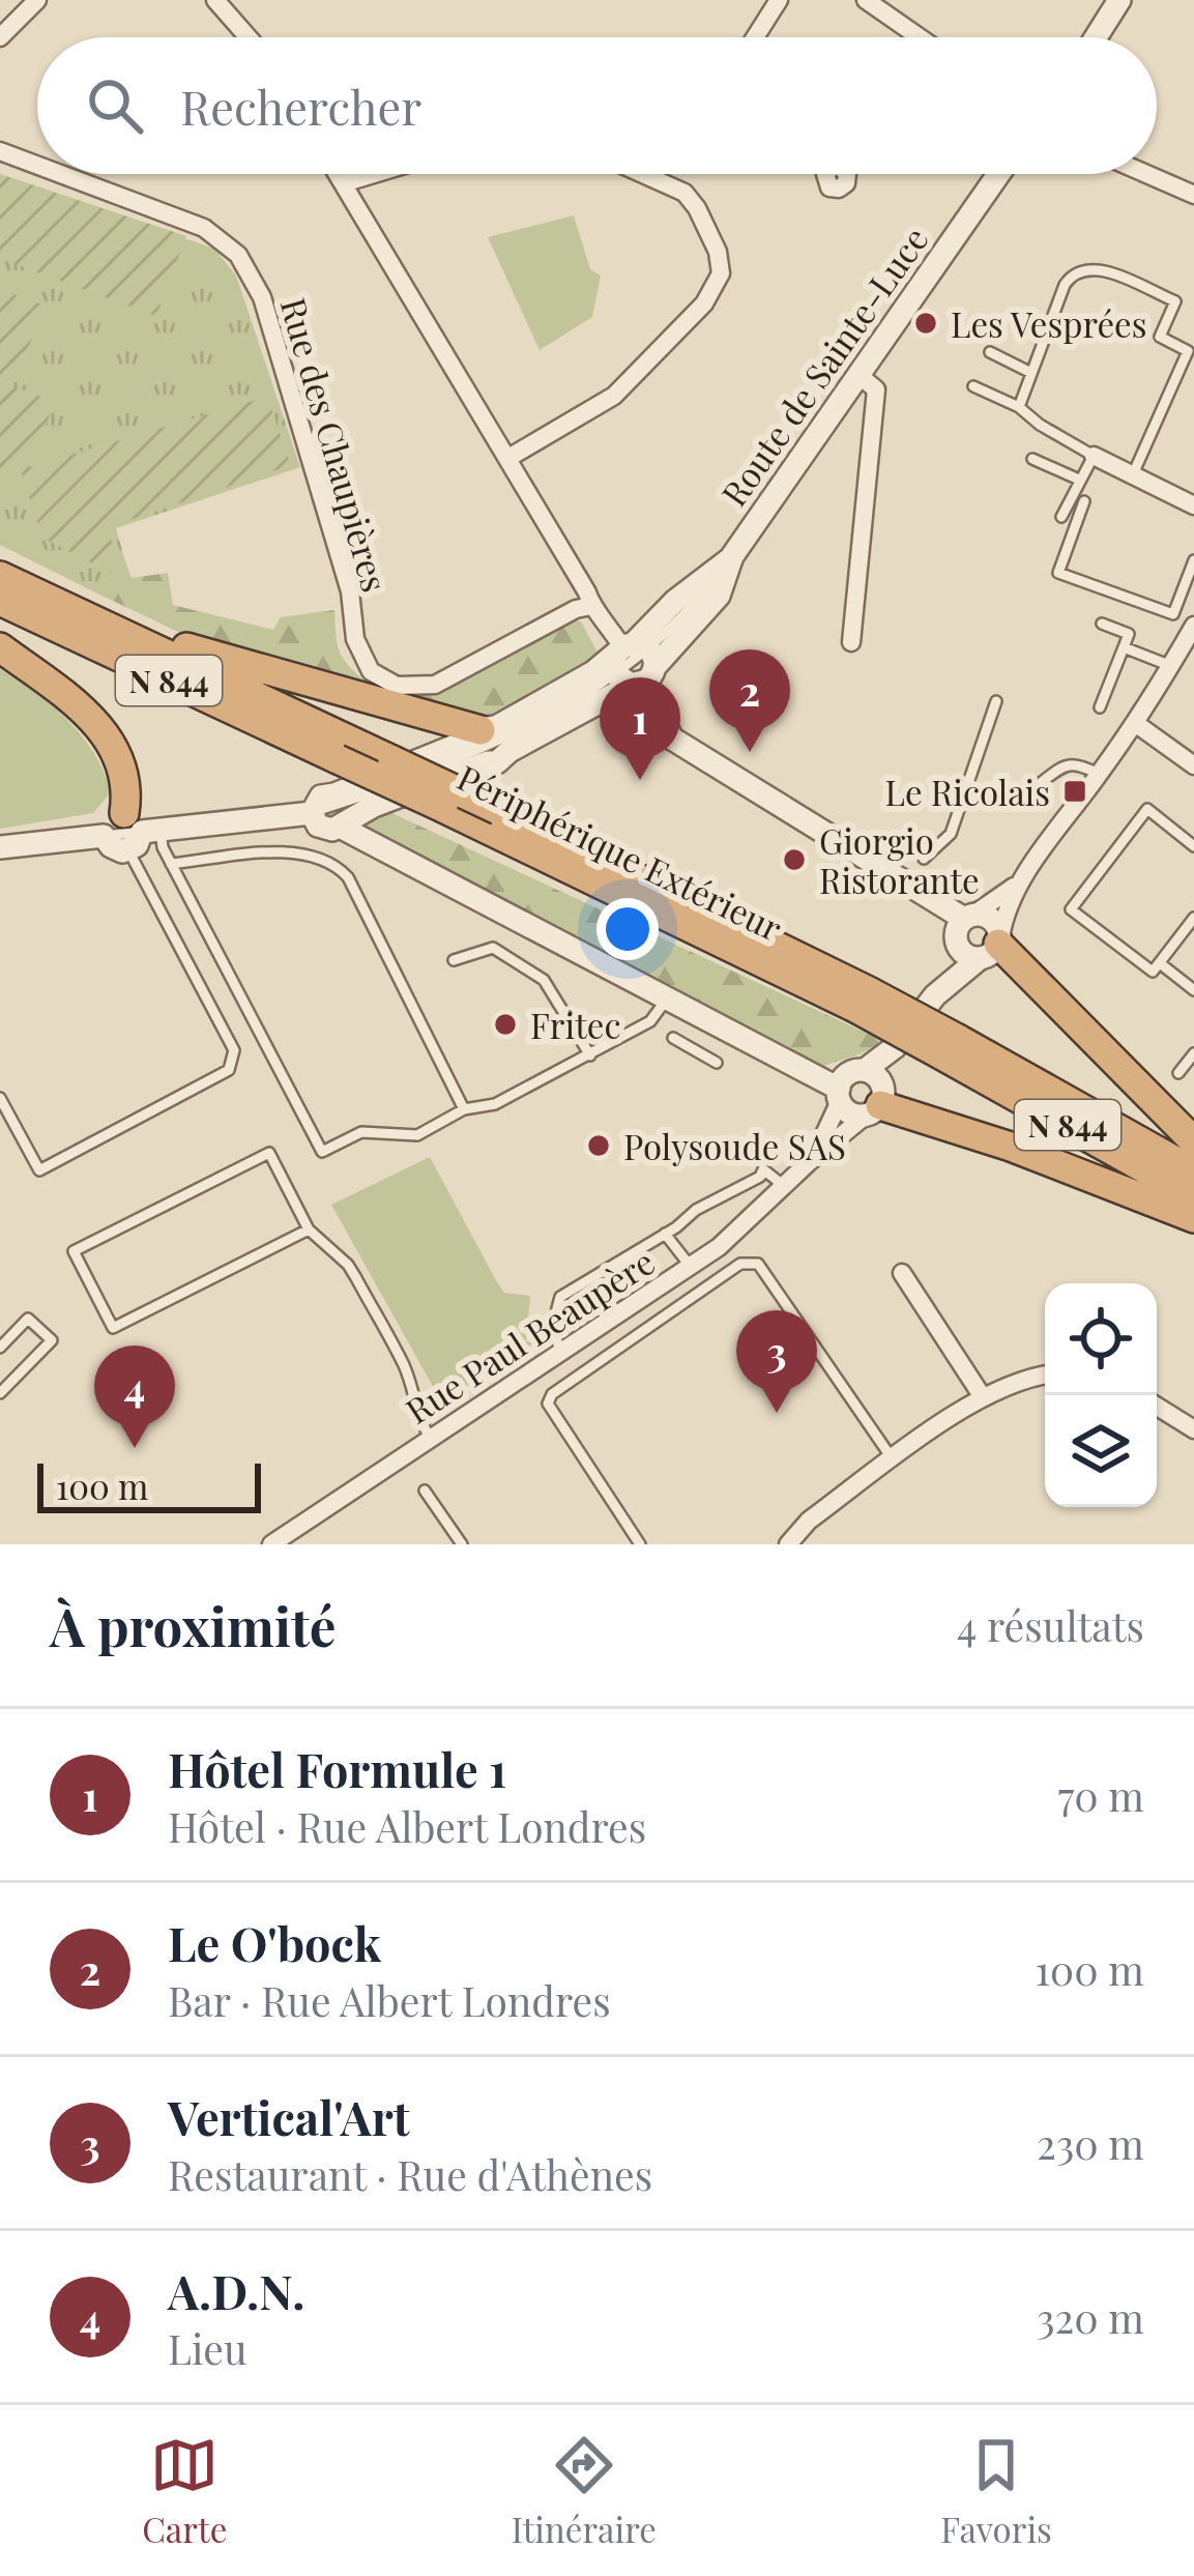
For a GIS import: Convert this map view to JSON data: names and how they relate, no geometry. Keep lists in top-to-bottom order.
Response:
{
  "streets": {
    "highway": ["N 844", "Périphérique Extérieur"],
    "street": ["Route de Sainte-Luce", "Rue des Chaupières", "Rue Paul Beaupère"]
  },
  "crossings": [
    ["N 844", "Périphérique Extérieur"]
  ],
  "places": {
    "other": [
      "Les Vesprées",
      "Giorgio Ristorante",
      "Fritec",
      "Polysoude SAS"
    ],
    "transit": ["Le Ricolais"]
  },
  "scale_bar": "100 m",
  "page": {
    "search": "Rechercher",
    "pins": [
      "2",
      "1",
      "3",
      "4"
    ],
    "scale": "100 m",
    "heading": ["À proximité", "4 résultats"],
    "list": [
      {
        "mark": "1",
        "name": "Hôtel Formule 1",
        "note": "Hôtel · Rue Albert Londres",
        "value": "70 m"
      },
      {
        "mark": "2",
        "name": "Le O'bock",
        "note": "Bar · Rue Albert Londres",
        "value": "100 m"
      },
      {
        "mark": "3",
        "name": "Vertical'Art",
        "note": "Restaurant · Rue d'Athènes",
        "value": "230 m"
      },
      {
        "mark": "4",
        "name": "A.D.N.",
        "note": "Lieu",
        "value": "320 m"
      }
    ],
    "nav": ["Carte", "Itinéraire", "Favoris"]
  }
}
